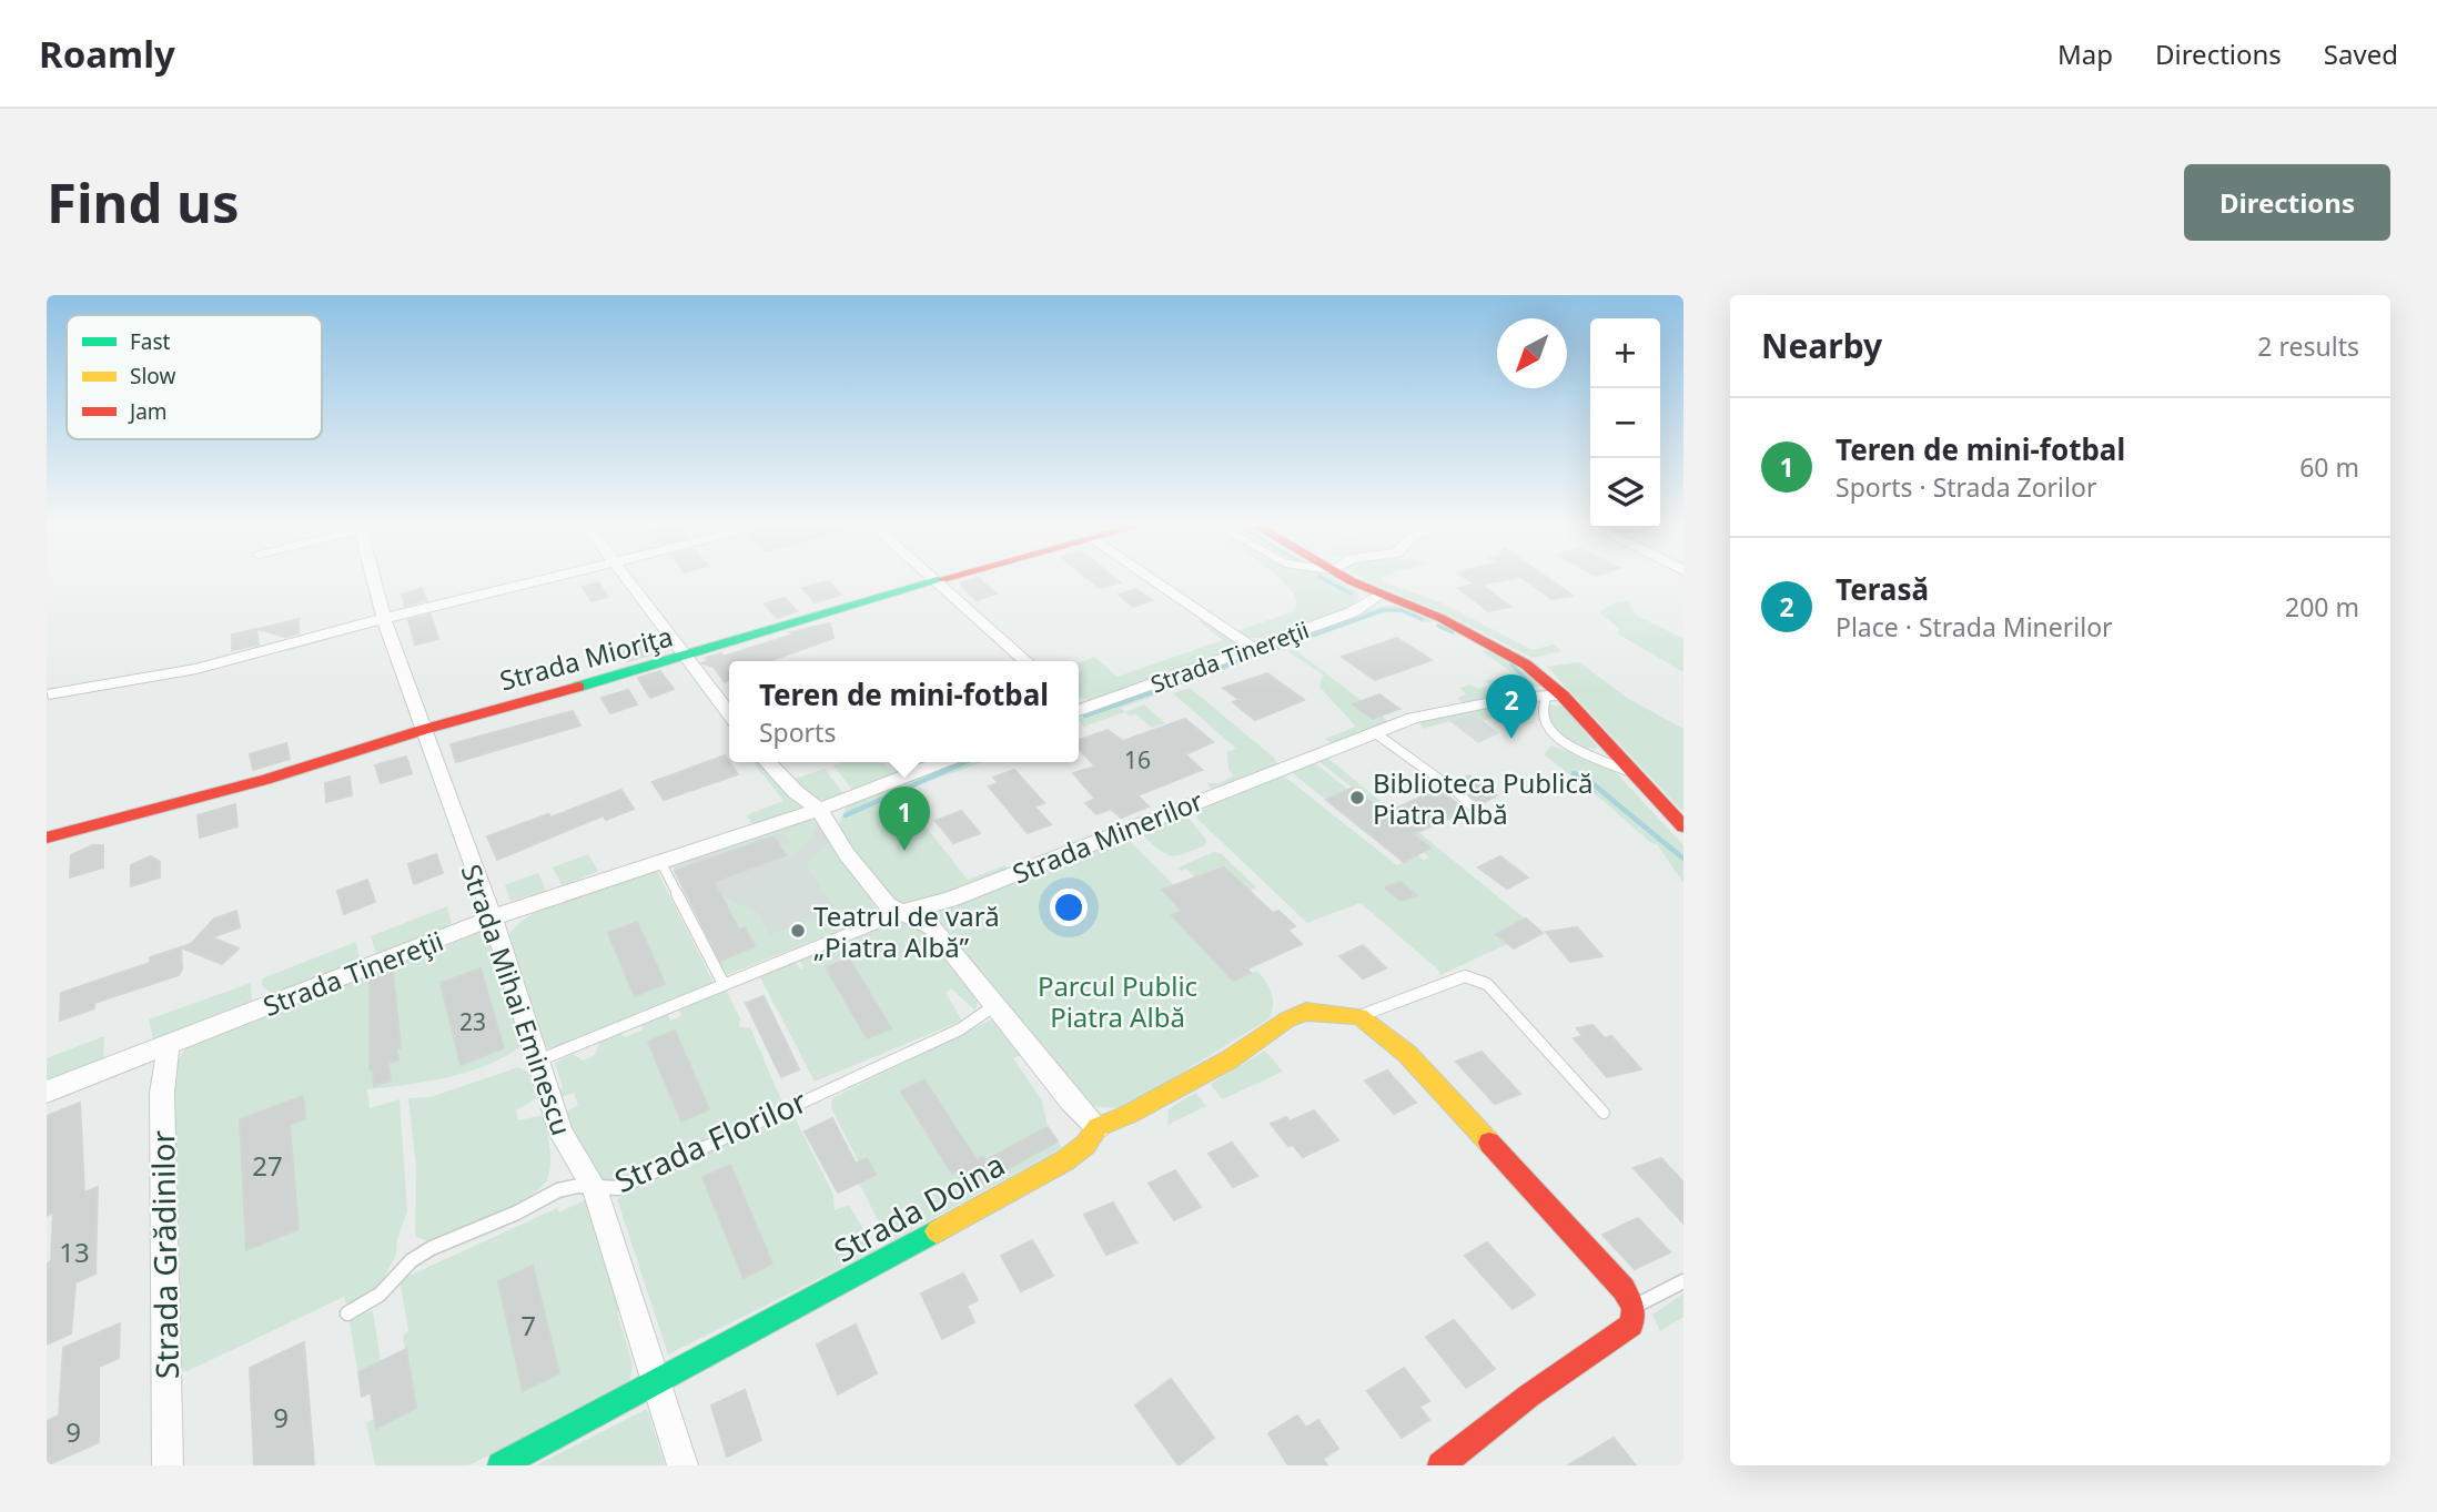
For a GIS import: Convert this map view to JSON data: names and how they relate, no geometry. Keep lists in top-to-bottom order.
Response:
{
  "streets": {
    "street": [
      "Strada Tinereţii",
      "Strada Mioriţa",
      "Strada Minerilor",
      "Strada Mihai Eminescu",
      "Strada Doina",
      "Strada Grădinilor"
    ],
    "lane": ["Strada Florilor"]
  },
  "crossings": [
    ["Strada Tinereţii", "Strada Mihai Eminescu"],
    ["Strada Tinereţii", "Strada Grădinilor"],
    ["Strada Mioriţa", "Strada Mihai Eminescu"],
    ["Strada Minerilor", "Strada Mihai Eminescu"],
    ["Strada Mihai Eminescu", "Strada Florilor"],
    ["Strada Mihai Eminescu", "Strada Doina"]
  ],
  "parks": ["Parcul Public Piatra Albă"],
  "places": ["Biblioteca Publică Piatra Albă", "Teatrul de vară „Piatra Albă”"],
  "house_numbers": [
    "16",
    "23",
    "27",
    "13",
    "7",
    "9",
    "9"
  ],
  "legend": ["Fast", "Slow", "Jam"],
  "north": "bottom left",
  "page": {
    "header": "Roamly",
    "nav": ["Map", "Directions", "Saved"],
    "buttons": "Directions",
    "title": "Find us",
    "heading": ["Nearby", "2 results"],
    "map_buttons": ["+", "−"],
    "list": [
      {
        "mark": "1",
        "name": "Teren de mini-fotbal",
        "note": "Sports · Strada Zorilor",
        "value": "60 m"
      },
      {
        "mark": "2",
        "name": "Terasă",
        "note": "Place · Strada Minerilor",
        "value": "200 m"
      }
    ],
    "popup": ["Teren de mini-fotbal", "Sports"],
    "pins": ["2", "1"]
  }
}
